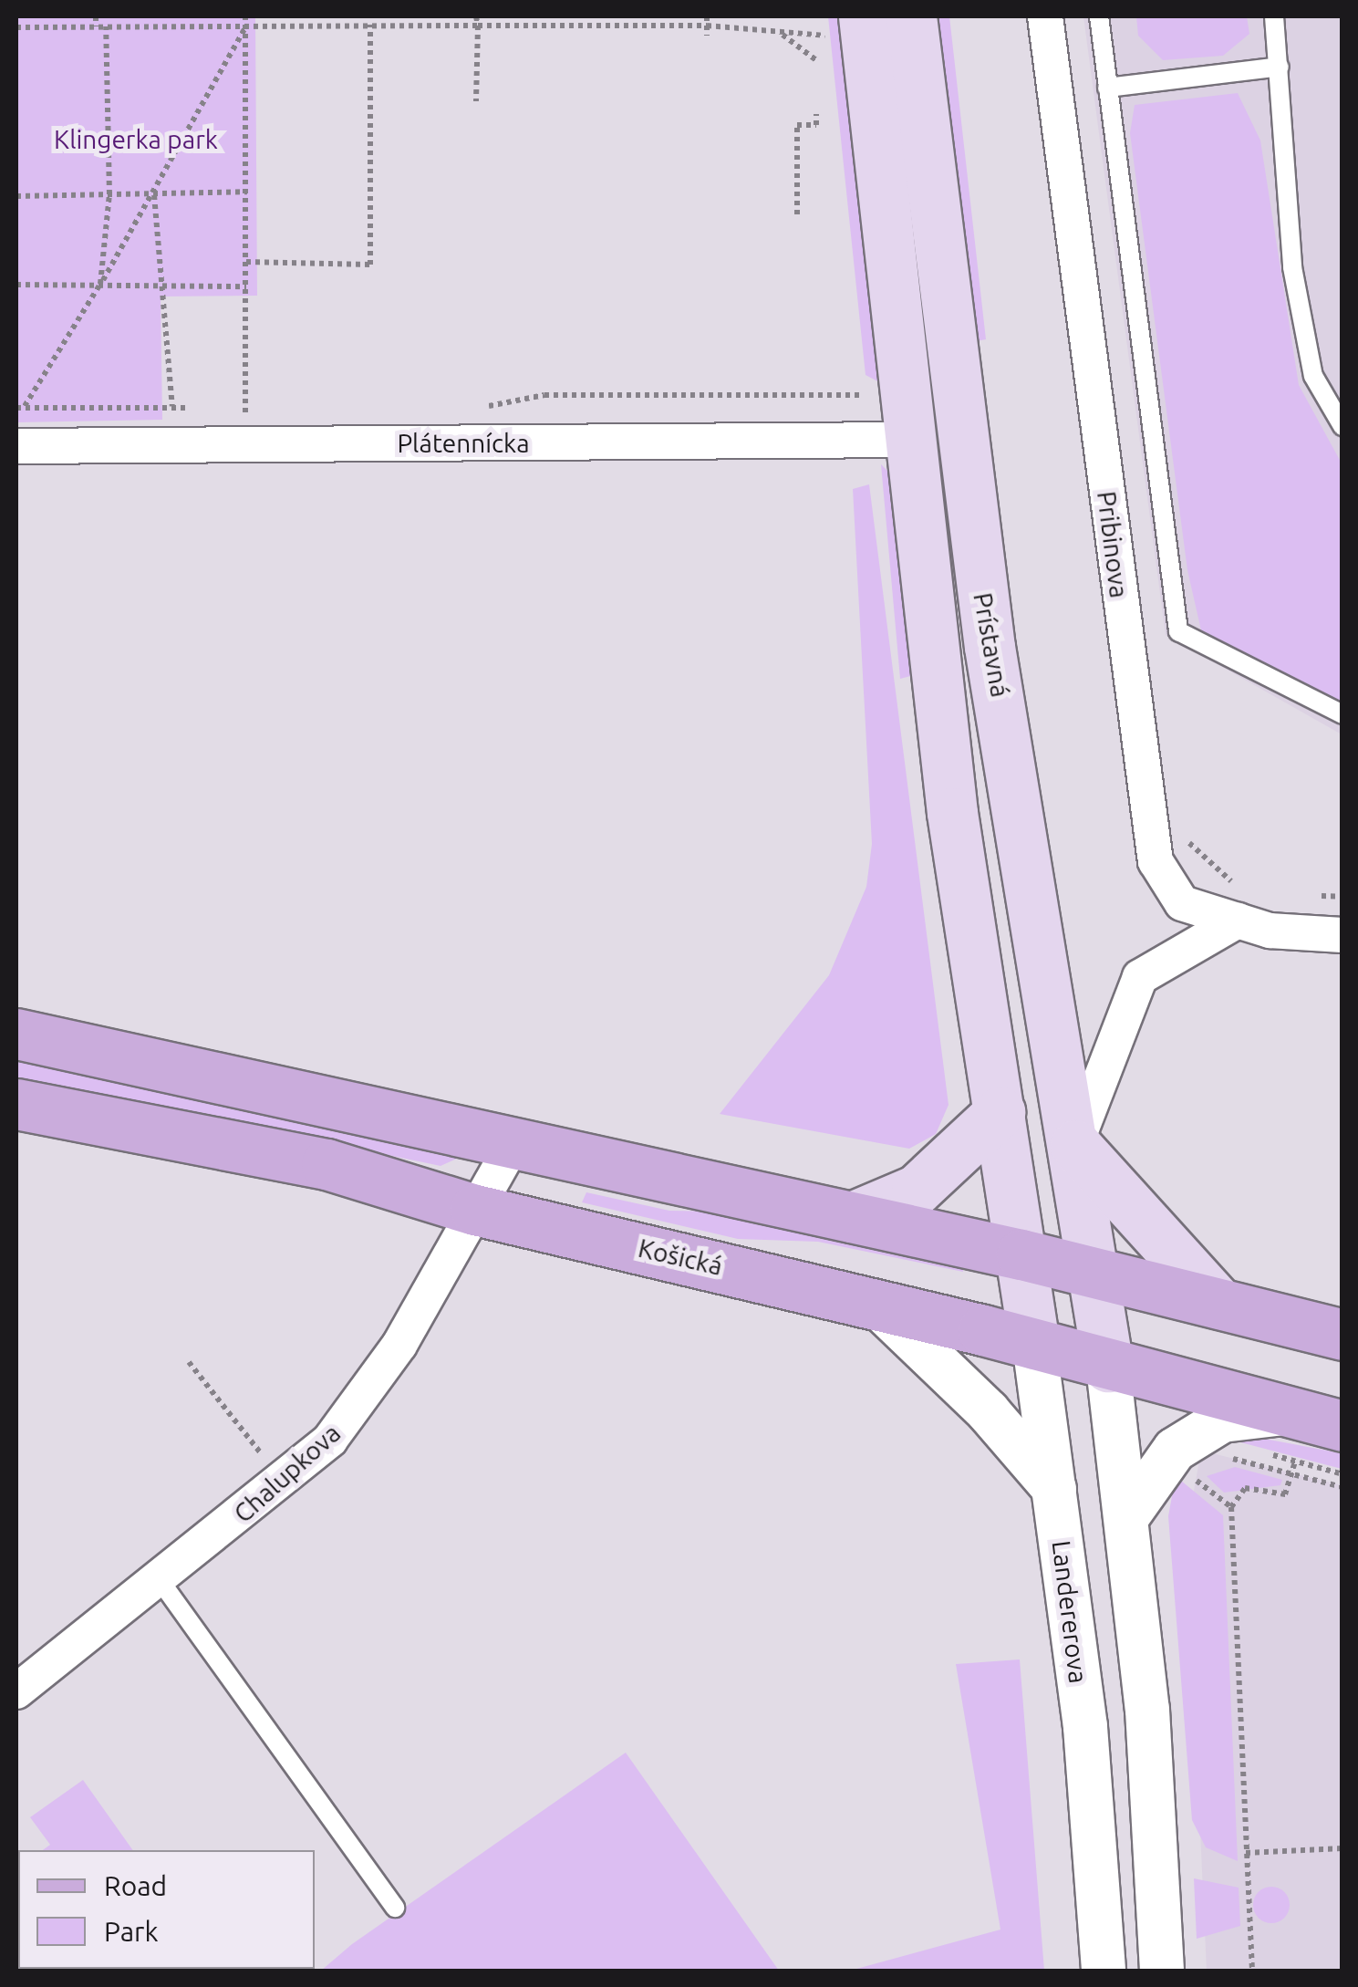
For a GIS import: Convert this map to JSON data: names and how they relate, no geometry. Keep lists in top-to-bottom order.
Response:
{
  "streets": {
    "main road": ["Prístavná", "Košická", "Landererova"],
    "street": ["Plátennícka", "Pribinova", "Chalupkova"]
  },
  "crossings": [
    ["Košická", "Chalupkova"],
    ["Košická", "Landererova"]
  ],
  "parks": ["Klingerka park"],
  "legend": ["Road", "Park"]
}
